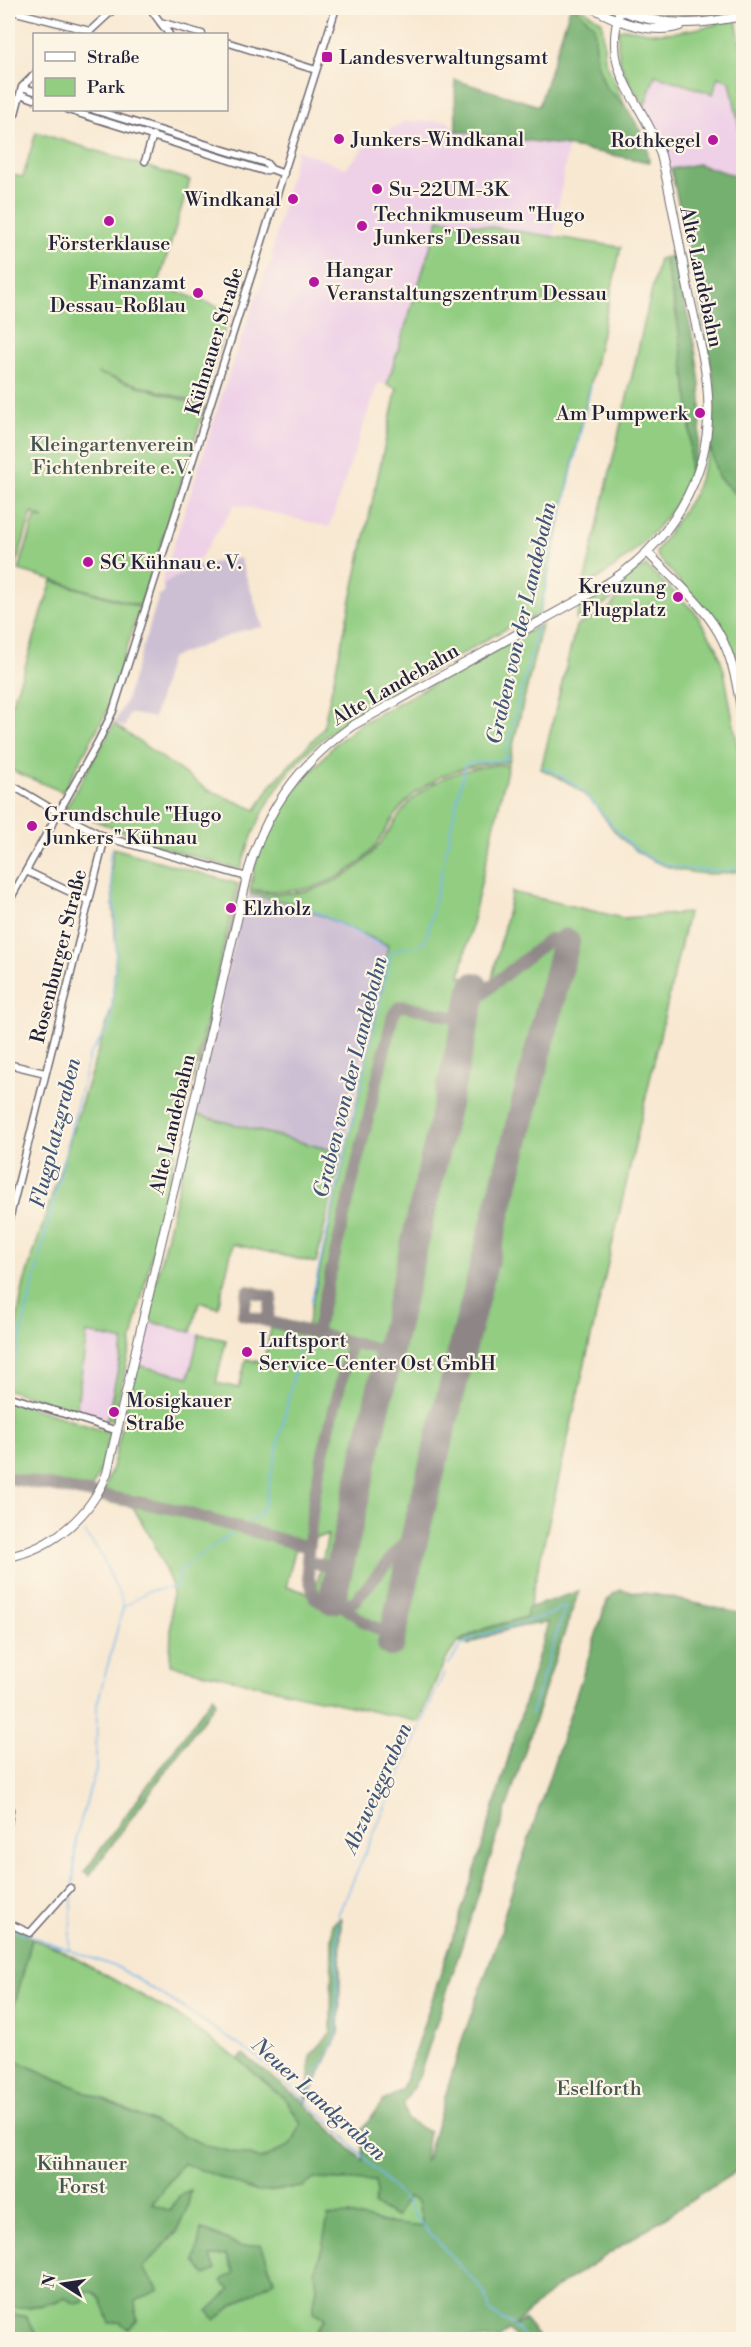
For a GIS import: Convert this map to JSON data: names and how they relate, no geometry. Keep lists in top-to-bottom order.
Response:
{
  "streets": {
    "main road": ["Alte Landebahn"],
    "street": ["Kühnauer Straße", "Rosenburger Straße"]
  },
  "water": [
    "Graben von der Landebahn",
    "Flugplatzgraben",
    "Abzweiggraben",
    "Neuer Landgraben"
  ],
  "parks": ["Kleingartenverein Fichtenbreite e.V.", "Eselforth", "Kühnauer Forst"],
  "places": {
    "transit": ["Landesverwaltungsamt"],
    "other": [
      "Junkers-Windkanal",
      "Rothkegel",
      "Su-22UM-3K",
      "Windkanal",
      "Försterklause",
      "Technikmuseum \"Hugo Junkers\" Dessau",
      "Hangar Veranstaltungszentrum Dessau",
      "Finanzamt Dessau-Roßlau",
      "Am Pumpwerk",
      "SG Kühnau e. V.",
      "Kreuzung Flugplatz",
      "Grundschule \"Hugo Junkers\" Kühnau",
      "Elzholz",
      "Luftsport Service-Center Ost GmbH",
      "Mosigkauer Straße"
    ]
  },
  "legend": ["Straße", "Park"],
  "north": "left"
}
